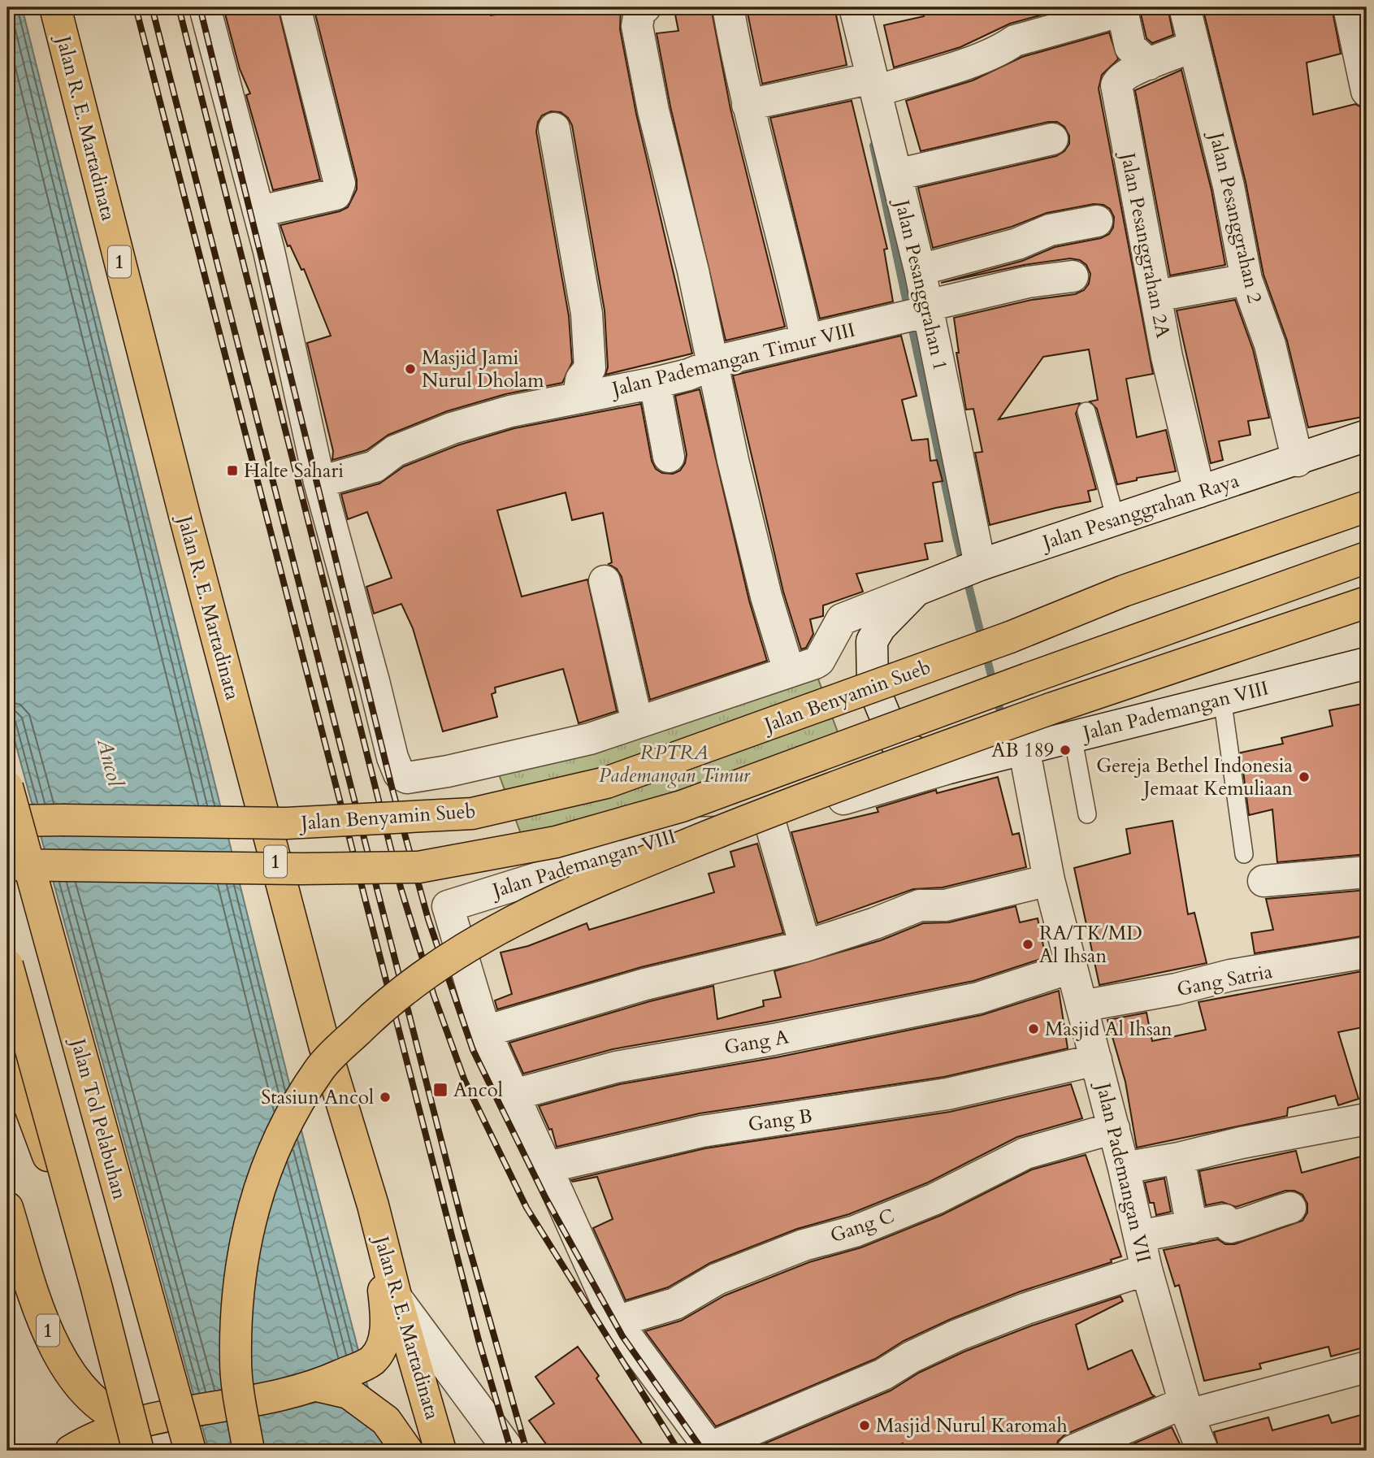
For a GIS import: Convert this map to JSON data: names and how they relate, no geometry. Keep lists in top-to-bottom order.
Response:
{
  "streets": {
    "main road": [
      "Jalan R. E. Martadinata",
      "1",
      "Jalan Benyamin Sueb",
      "Jalan Tol Pelabuhan"
    ],
    "street": [
      "Jalan Pesanggrahan 2",
      "Jalan Pesanggrahan 2A",
      "Jalan Pesanggrahan 1",
      "Jalan Pademangan Timur VIII",
      "Jalan Pesanggrahan Raya",
      "Jalan Pademangan VIII",
      "Gang Satria",
      "Gang A",
      "Gang B",
      "Jalan Pademangan VII",
      "Gang C"
    ]
  },
  "crossings": [
    ["Jalan R. E. Martadinata", "1"],
    ["Jalan Pesanggrahan 2", "Jalan Pesanggrahan 2A"],
    ["Jalan Pesanggrahan 2", "Jalan Pesanggrahan Raya"],
    ["Jalan Pesanggrahan 2A", "Jalan Pesanggrahan Raya"],
    ["Jalan Pesanggrahan 1", "Jalan Pademangan Timur VIII"],
    ["Jalan Pesanggrahan 1", "Jalan Pesanggrahan Raya"],
    ["Jalan Pademangan Timur VIII", "Jalan Pesanggrahan Raya"],
    ["Jalan Pademangan VIII", "Jalan Pademangan VII"],
    ["Gang Satria", "Jalan Pademangan VII"],
    ["Gang A", "Jalan Pademangan VII"],
    ["Gang B", "Jalan Pademangan VII"],
    ["Jalan Pademangan VII", "Gang C"]
  ],
  "water": ["Ancol"],
  "parks": ["RPTRA Pademangan Timur"],
  "places": {
    "other": [
      "Masjid Jami Nurul Dholam",
      "AB 189",
      "Gereja Bethel Indonesia Jemaat Kemuliaan",
      "RA/TK/MD Al Ihsan",
      "Masjid Al Ihsan",
      "Stasiun Ancol",
      "Masjid Nurul Karomah"
    ],
    "transit": ["Halte Sahari", "Ancol"]
  }
}
